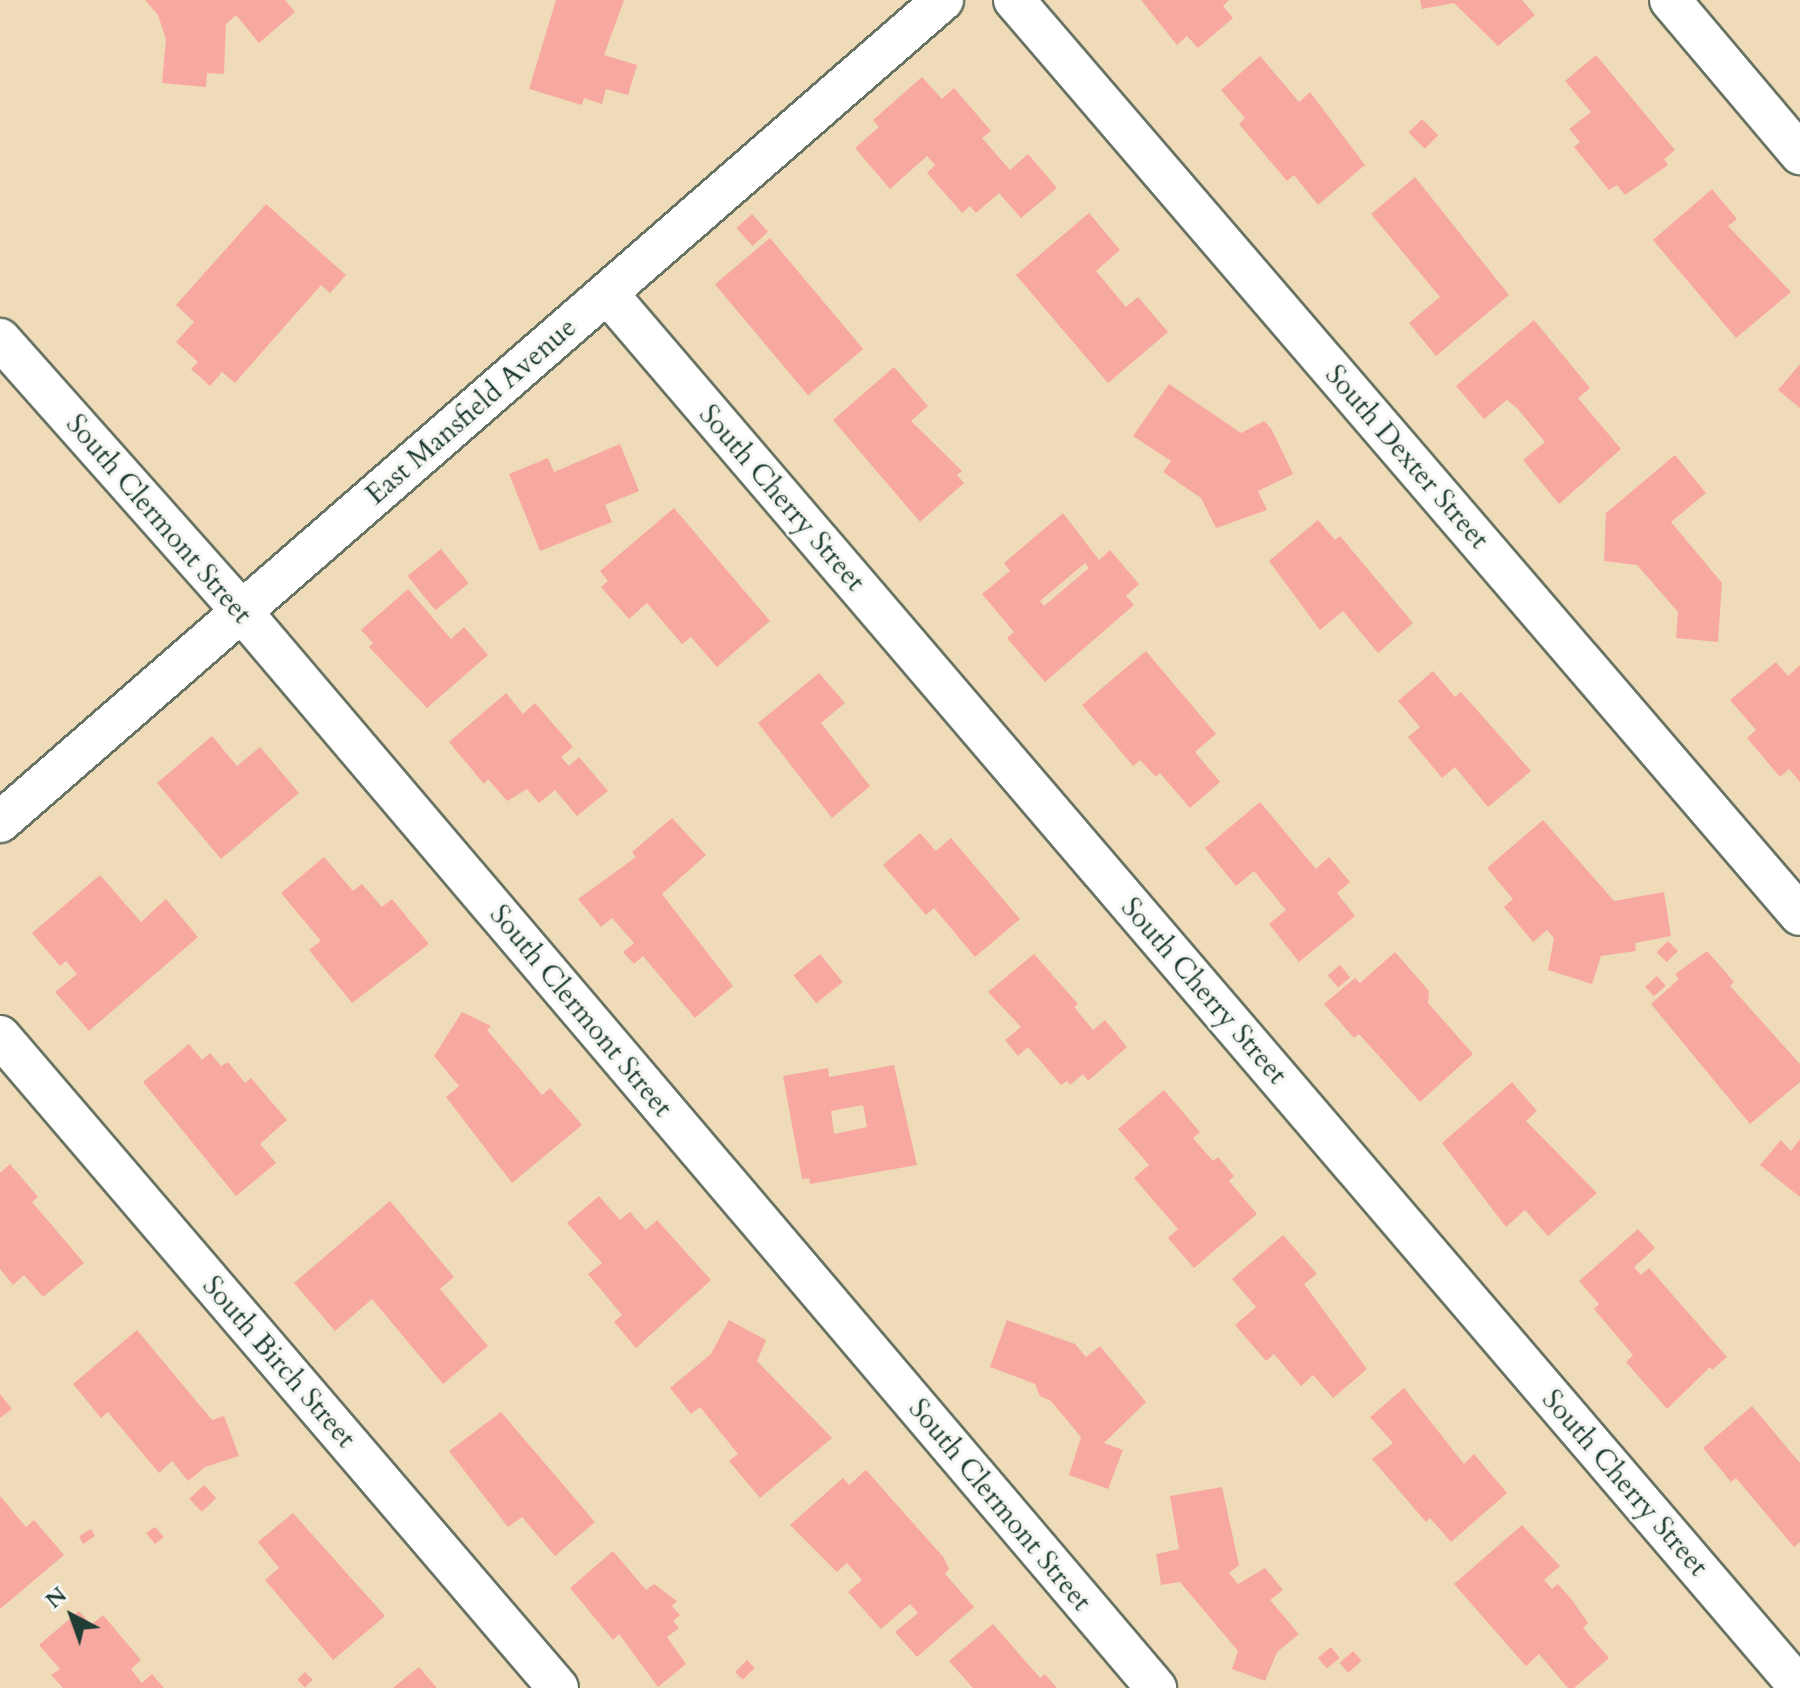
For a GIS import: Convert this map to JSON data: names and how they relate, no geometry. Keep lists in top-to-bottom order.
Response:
{
  "streets": {
    "street": [
      "East Mansfield Avenue",
      "South Dexter Street",
      "South Cherry Street",
      "South Clermont Street",
      "South Birch Street"
    ]
  },
  "crossings": [
    ["East Mansfield Avenue", "South Cherry Street"],
    ["East Mansfield Avenue", "South Clermont Street"]
  ],
  "north": "top left"
}
